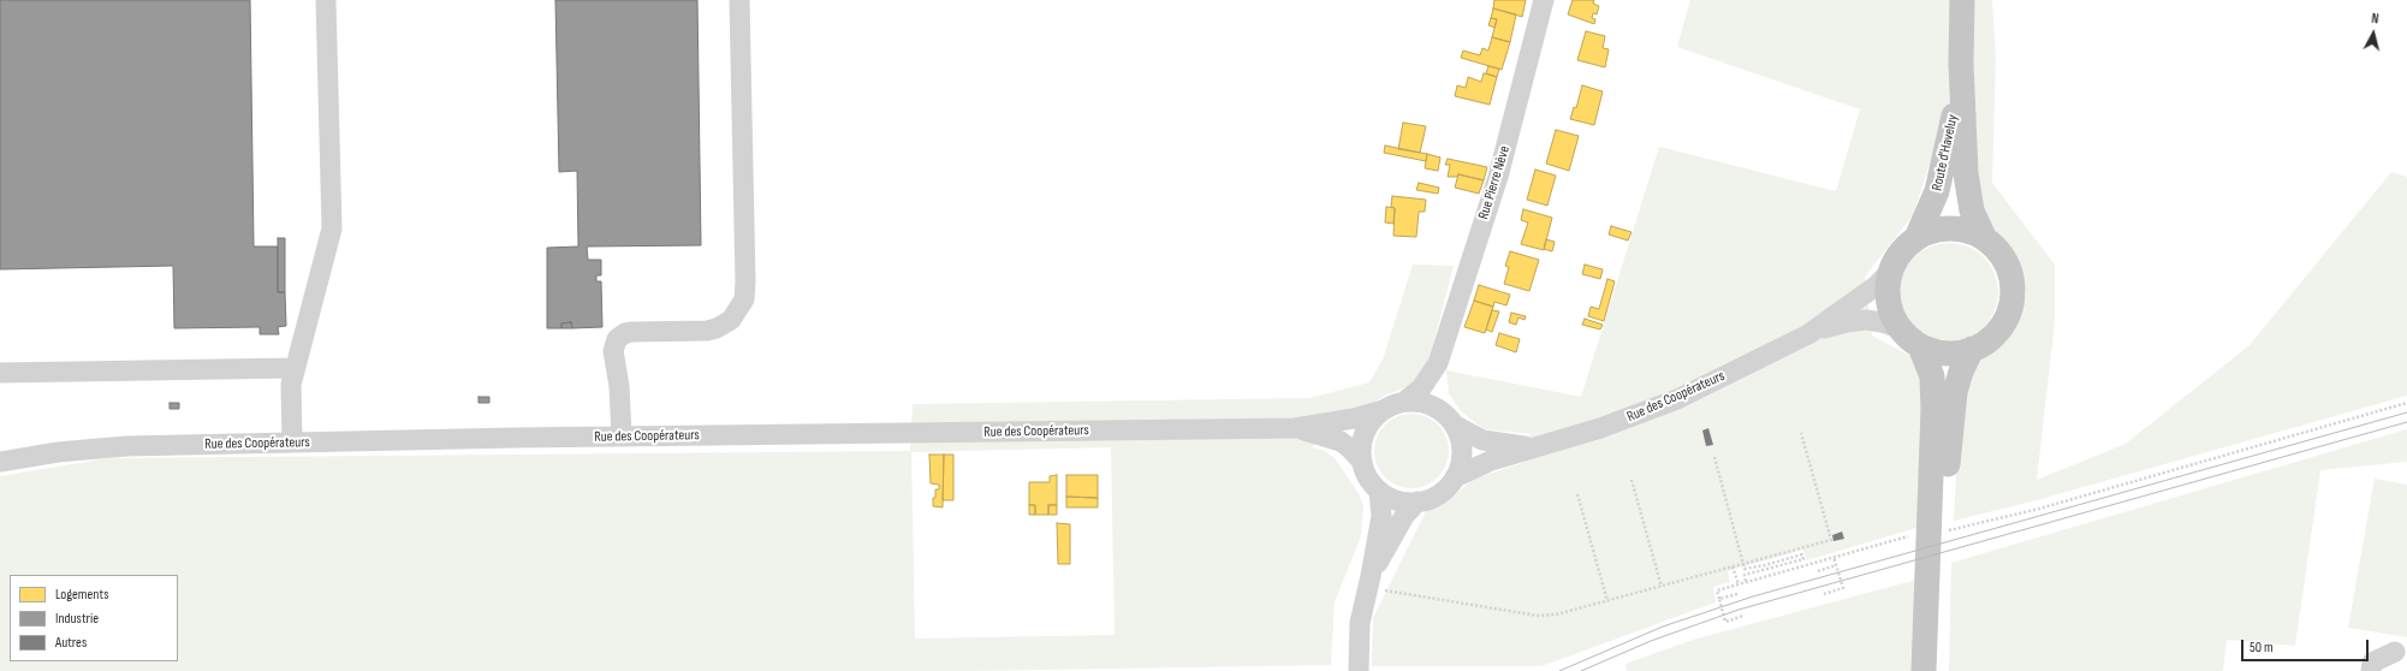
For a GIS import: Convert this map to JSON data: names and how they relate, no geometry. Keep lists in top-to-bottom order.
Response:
{
  "streets": {
    "main road": ["Route d'Haveluy"],
    "street": ["Rue Pierre Nève", "Rue des Coopérateurs"]
  },
  "crossings": [
    ["Route d'Haveluy", "Rue des Coopérateurs"],
    ["Rue Pierre Nève", "Rue des Coopérateurs"]
  ],
  "legend": ["Logements", "Industrie", "Autres"],
  "scale_bar": "50 m",
  "north": "top"
}
